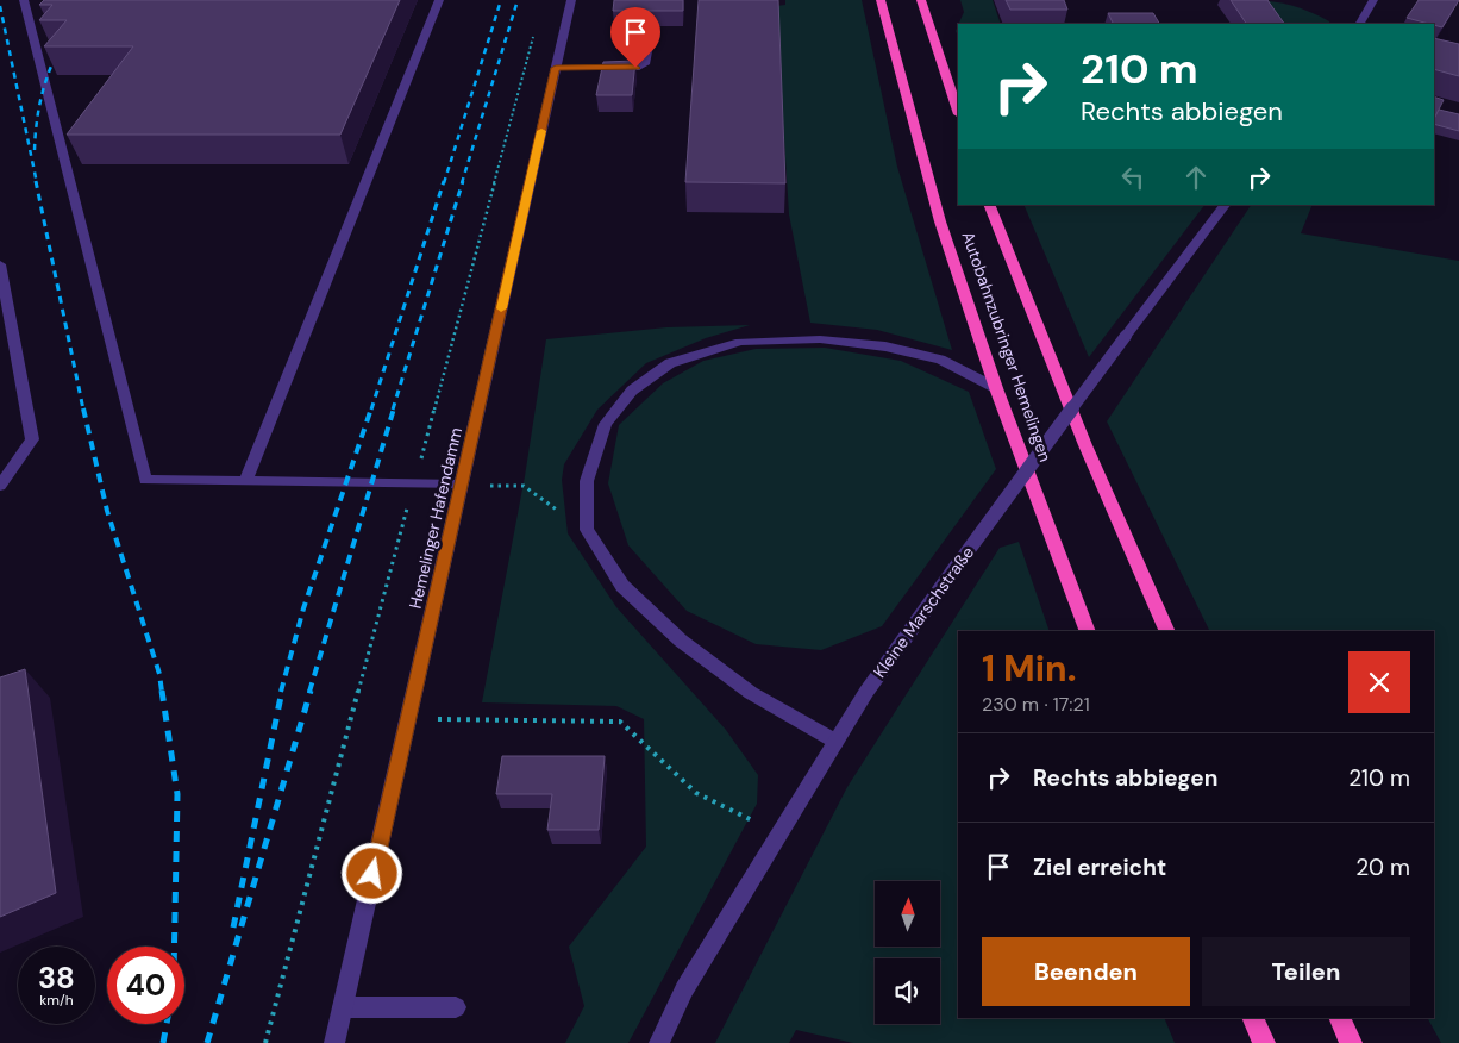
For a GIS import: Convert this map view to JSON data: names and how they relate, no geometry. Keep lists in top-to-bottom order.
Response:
{
  "streets": {
    "highway": ["Autobahnzubringer Hemelingen"],
    "street": ["Hemelinger Hafendamm", "Kleine Marschstraße"]
  },
  "north": "top",
  "page": {
    "turn": ["210 m", "Rechts abbiegen"],
    "heading": ["1 Min.", "230 m · 17:21"],
    "list": [
      {
        "name": "Rechts abbiegen",
        "value": "210 m"
      },
      {
        "name": "Ziel erreicht",
        "value": "20 m"
      }
    ],
    "buttons": ["Beenden", "Teilen"],
    "speed": "38 km/h",
    "limit": "40"
  }
}
